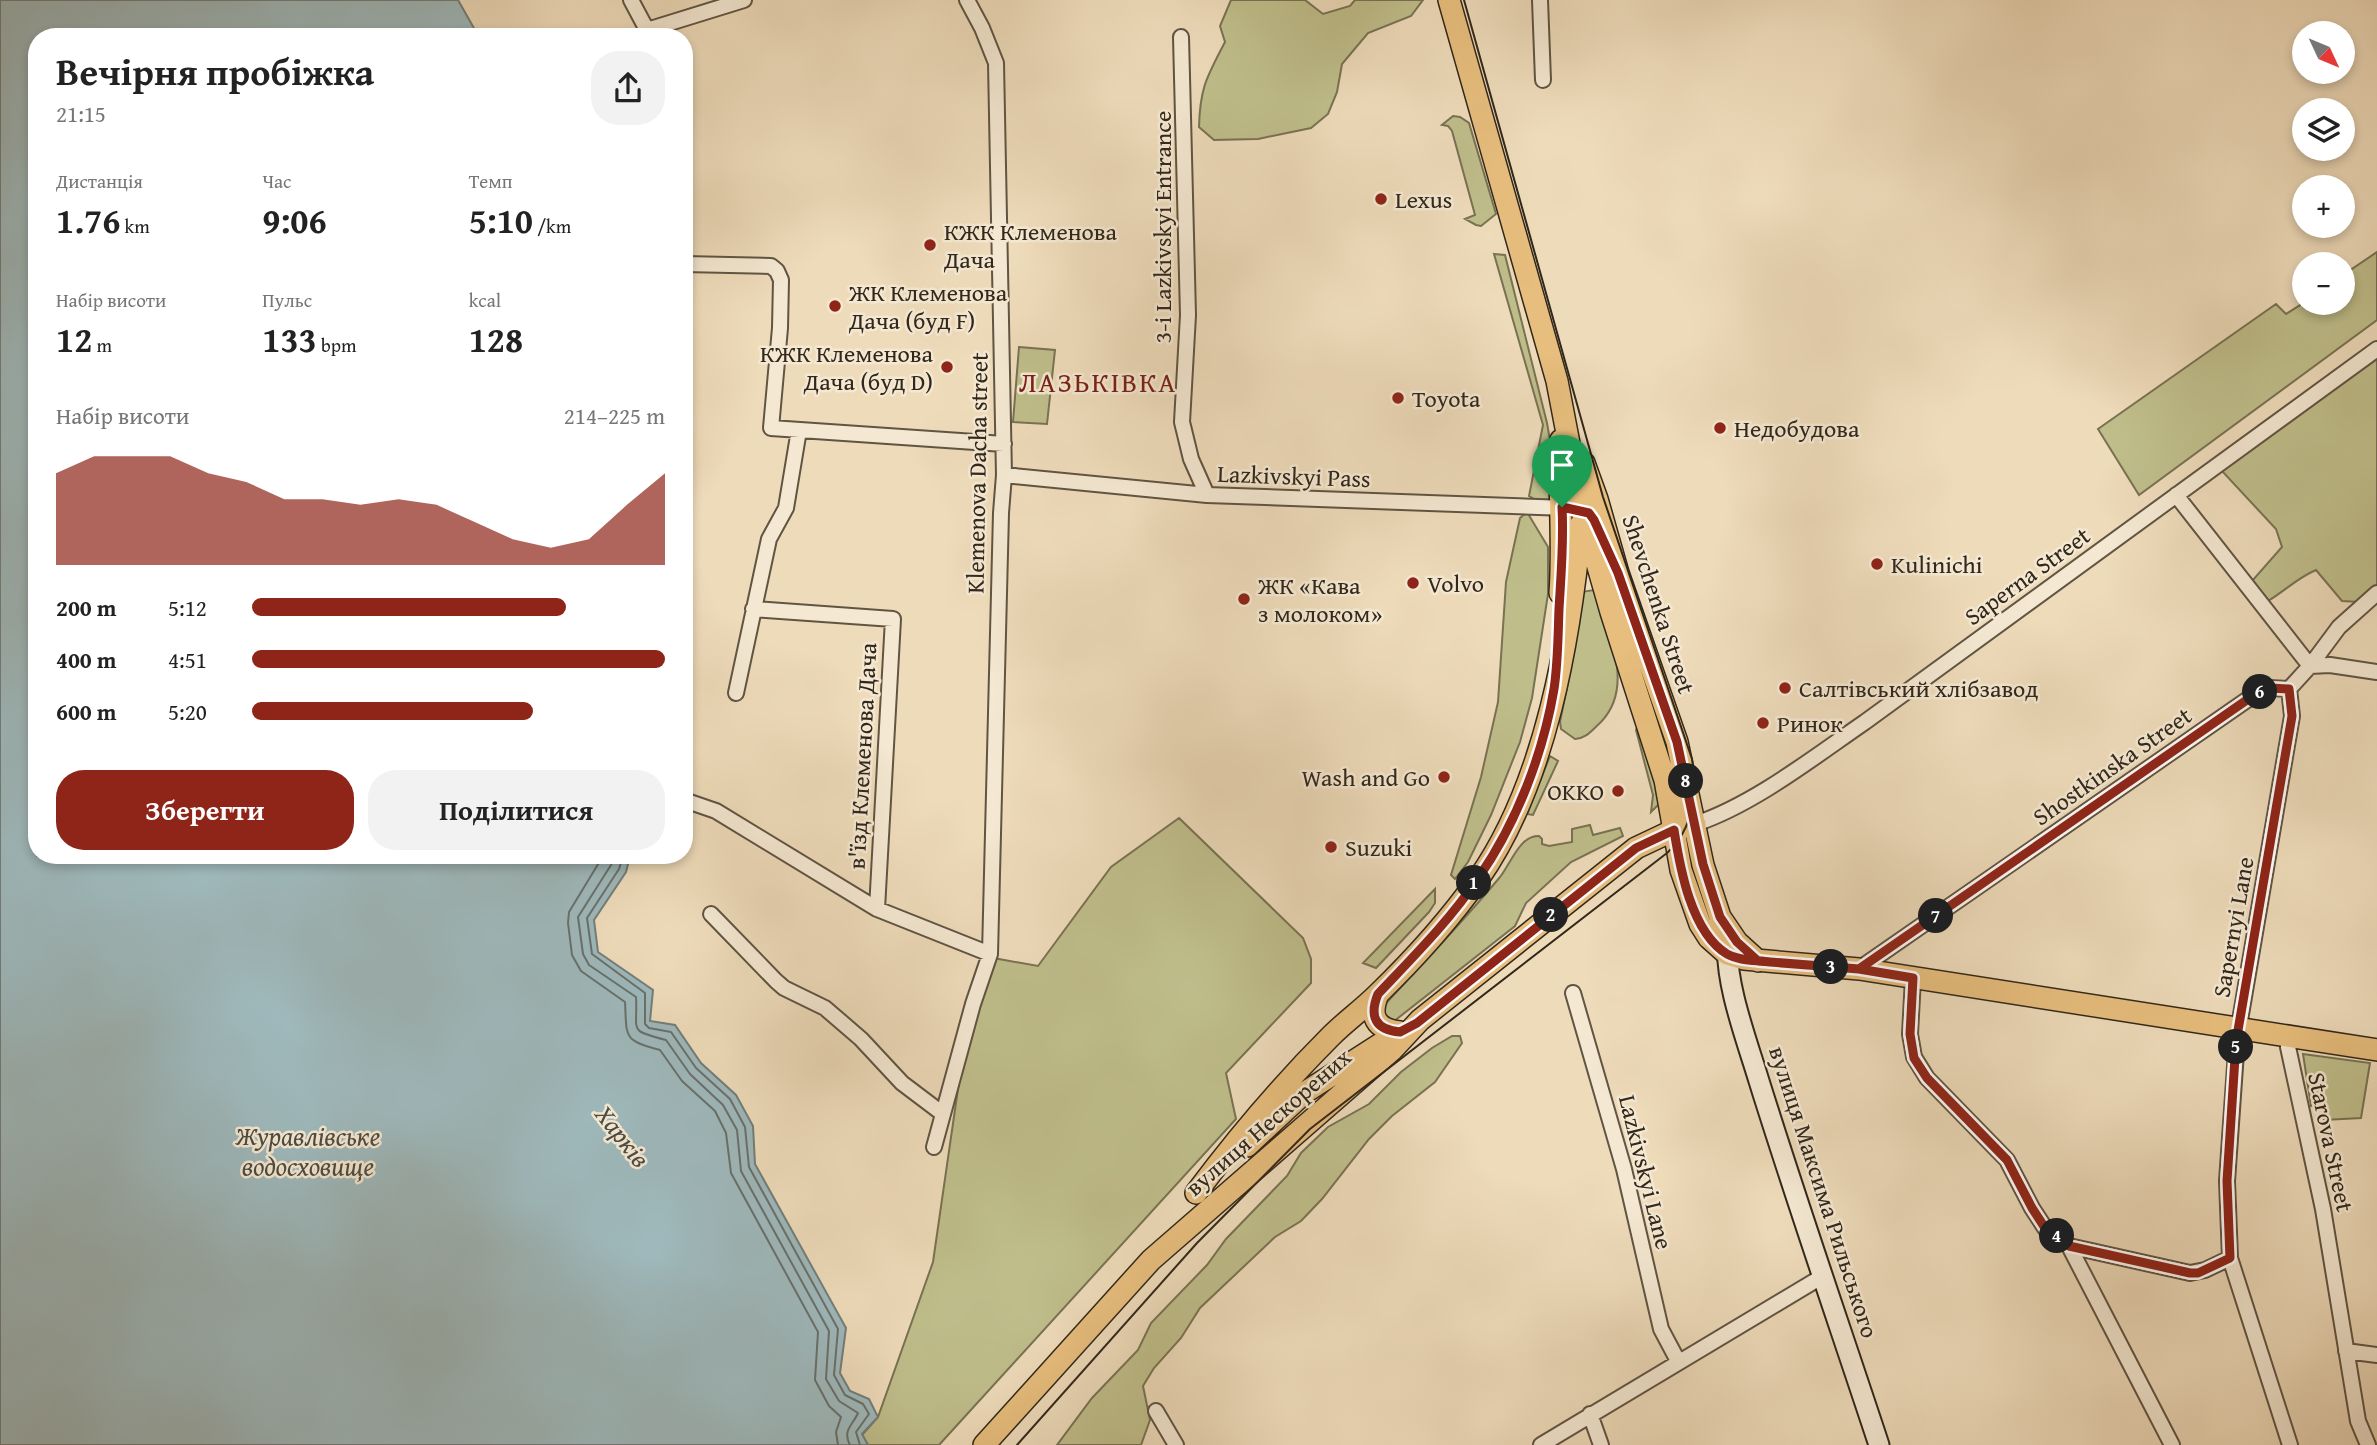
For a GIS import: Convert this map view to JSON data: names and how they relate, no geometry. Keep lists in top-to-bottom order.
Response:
{
  "streets": {
    "main road": ["Shevchenka Street", "вулиця Нескорених", "вулиця Максима Рильського"],
    "street": [
      "3-i Lazkivskyi Entrance",
      "Klemenova Dacha street",
      "Lazkivskyi Pass",
      "Saperna Street",
      "в'їзд Клеменова Дача",
      "Shostkinska Street",
      "Sapernyi Lane",
      "Starova Street",
      "Lazkivskyi Lane"
    ]
  },
  "crossings": [
    ["3-i Lazkivskyi Entrance", "Lazkivskyi Pass"],
    ["Klemenova Dacha street", "Lazkivskyi Pass"],
    ["Lazkivskyi Pass", "Shevchenka Street"],
    ["Saperna Street", "Shevchenka Street"],
    ["Saperna Street", "вулиця Нескорених"],
    ["Saperna Street", "вулиця Максима Рильського"],
    ["Shevchenka Street", "вулиця Нескорених"],
    ["Shevchenka Street", "вулиця Максима Рильського"],
    ["Shostkinska Street", "Sapernyi Lane"],
    ["Shostkinska Street", "вулиця Максима Рильського"],
    ["вулиця Нескорених", "вулиця Максима Рильського"]
  ],
  "districts": ["ЛАЗЬКІВКА"],
  "water": ["Журавлівське водосховище", "Харків"],
  "places": [
    "Lexus",
    "КЖК Клеменова Дача",
    "ЖК Клеменова Дача (буд F)",
    "КЖК Клеменова Дача (буд D)",
    "Toyota",
    "Недобудова",
    "Kulinichi",
    "Volvo",
    "ЖК «Кава з молоком»",
    "Салтівський хлібзавод",
    "Ринок",
    "Wash and Go",
    "OKKO",
    "Suzuki"
  ],
  "north": "bottom right",
  "page": {
    "map_buttons": ["+", "−"],
    "heading": ["Вечірня пробіжка", "21:15"],
    "stats": [
      ["Дистанція", "1.76 km"],
      ["Час", "9:06"],
      ["Темп", "5:10 /km"],
      ["Набір висоти", "12 m"],
      ["Пульс", "133 bpm"],
      ["kcal", "128"]
    ],
    "chart": ["Набір висоти", "214–225 m"],
    "list": [
      {
        "name": "200 m",
        "note": "5:12"
      },
      {
        "name": "400 m",
        "note": "4:51"
      },
      {
        "name": "600 m",
        "note": "5:20"
      }
    ],
    "pins": [
      "6",
      "8",
      "1",
      "2",
      "7",
      "3",
      "5",
      "4"
    ],
    "buttons": ["Зберегти", "Поділитися"]
  }
}
